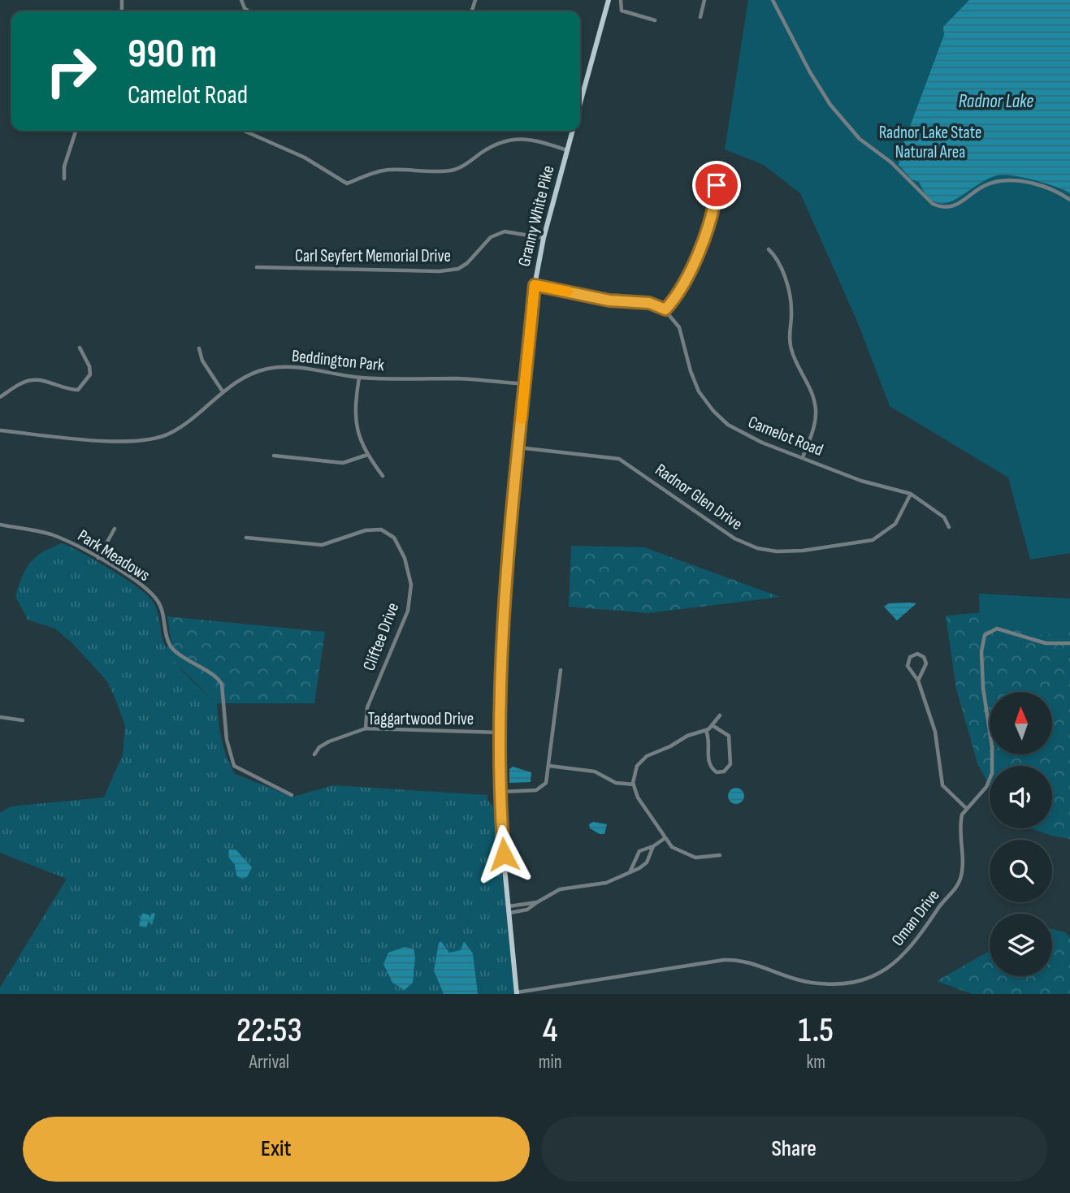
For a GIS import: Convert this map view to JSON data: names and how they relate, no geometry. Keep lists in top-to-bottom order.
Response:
{
  "streets": {
    "main road": ["Granny White Pike"],
    "street": [
      "Carl Seyfert Memorial Drive",
      "Beddington Park",
      "Camelot Road",
      "Radnor Glen Drive",
      "Park Meadows",
      "Cliftee Drive",
      "Taggartwood Drive",
      "Oman Drive"
    ]
  },
  "crossings": [
    ["Granny White Pike", "Carl Seyfert Memorial Drive"],
    ["Granny White Pike", "Beddington Park"],
    ["Granny White Pike", "Radnor Glen Drive"],
    ["Granny White Pike", "Taggartwood Drive"],
    ["Granny White Pike", "Oman Drive"],
    ["Camelot Road", "Radnor Glen Drive"],
    ["Cliftee Drive", "Taggartwood Drive"]
  ],
  "water": ["Radnor Lake"],
  "parks": ["Radnor Lake State Natural Area"],
  "north": "top",
  "page": {
    "turn": ["990 m", "Camelot Road"],
    "eta": [
      "22:53",
      "Arrival",
      "4",
      "min",
      "1.5",
      "km"
    ],
    "buttons": ["Exit", "Share"]
  }
}
